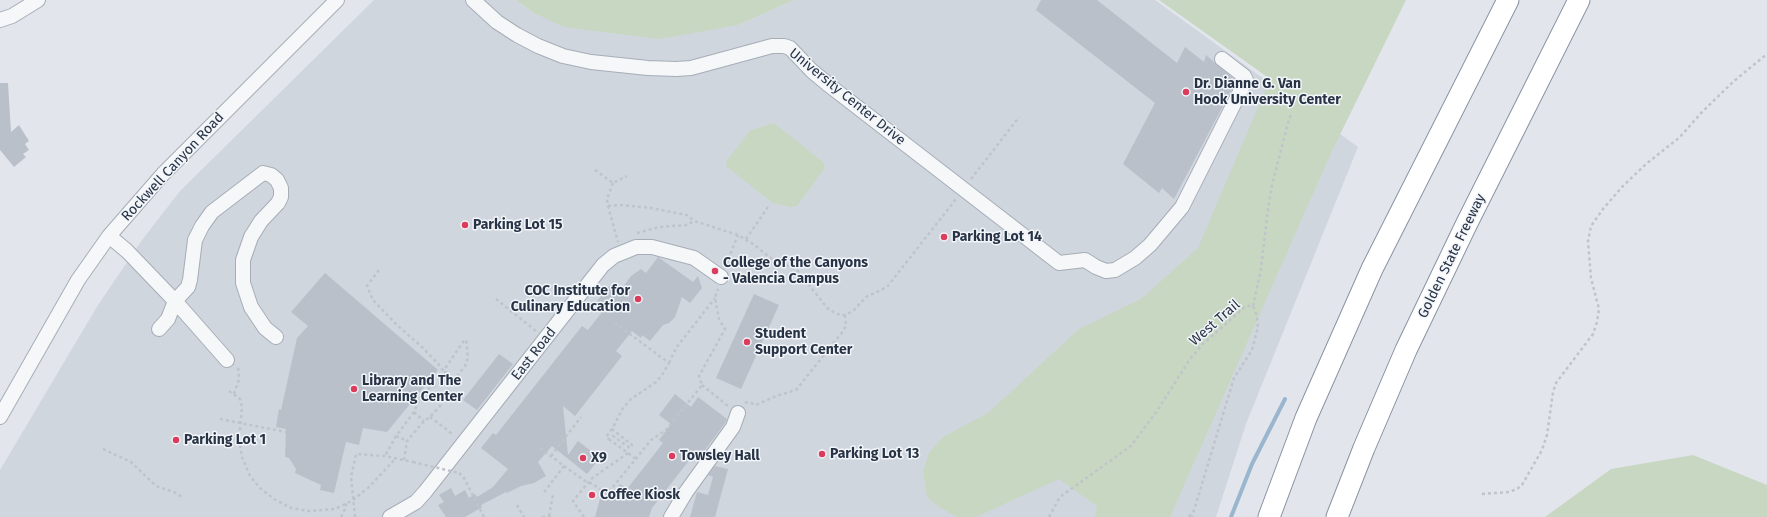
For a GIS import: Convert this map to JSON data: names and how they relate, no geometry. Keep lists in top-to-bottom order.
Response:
{
  "streets": {
    "highway": ["Golden State Freeway"],
    "street": ["University Center Drive", "Rockwell Canyon Road", "East Road"],
    "path": ["West Trail"]
  },
  "places": [
    "Dr. Dianne G. Van Hook University Center",
    "Parking Lot 15",
    "Parking Lot 14",
    "College of the Canyons - Valencia Campus",
    "COC Institute for Culinary Education",
    "Student Support Center",
    "Library and The Learning Center",
    "Parking Lot 1",
    "Parking Lot 13",
    "Towsley Hall",
    "X9",
    "Coffee Kiosk"
  ]
}
